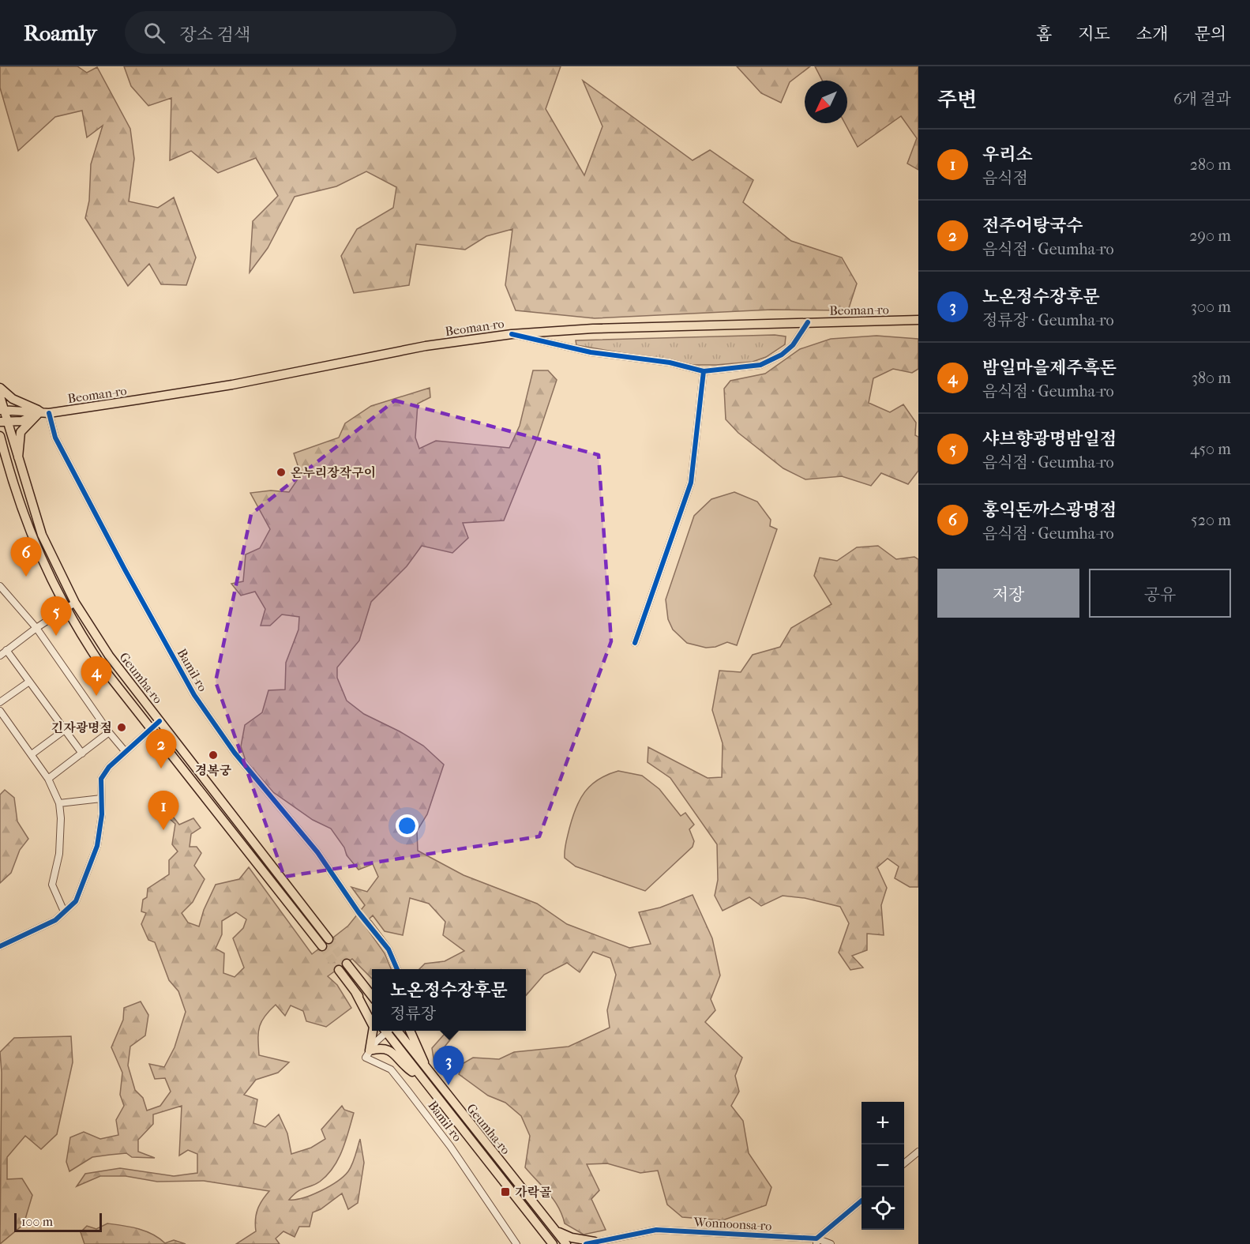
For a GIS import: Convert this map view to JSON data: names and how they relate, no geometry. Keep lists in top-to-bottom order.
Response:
{
  "streets": {
    "main road": ["Beoman-ro", "Geumha-ro"],
    "street": ["Bamil-ro", "Wonnoonsa-ro"]
  },
  "crossings": [
    ["Beoman-ro", "Bamil-ro"],
    ["Beoman-ro", "Geumha-ro"]
  ],
  "places": {
    "other": ["온누리장작구이", "긴자광명점", "경복궁"],
    "transit": ["가락골"]
  },
  "scale_bar": "100 m",
  "north": "bottom left",
  "page": {
    "header": "Roamly",
    "search": "장소 검색",
    "nav": [
      "홈",
      "지도",
      "소개",
      "문의"
    ],
    "heading": ["주변", "6개 결과"],
    "list": [
      {
        "mark": "1",
        "name": "우리소",
        "note": "음식점",
        "value": "280 m"
      },
      {
        "mark": "2",
        "name": "전주어탕국수",
        "note": "음식점 · Geumha-ro",
        "value": "290 m"
      },
      {
        "mark": "3",
        "name": "노온정수장후문",
        "note": "정류장 · Geumha-ro",
        "value": "300 m"
      },
      {
        "mark": "4",
        "name": "밤일마을제주흑돈",
        "note": "음식점 · Geumha-ro",
        "value": "380 m"
      },
      {
        "mark": "5",
        "name": "샤브향광명밤일점",
        "note": "음식점 · Geumha-ro",
        "value": "450 m"
      },
      {
        "mark": "6",
        "name": "홍익돈까스광명점",
        "note": "음식점 · Geumha-ro",
        "value": "520 m"
      }
    ],
    "pins": [
      "6",
      "5",
      "4",
      "2",
      "1",
      "3"
    ],
    "buttons": ["저장", "공유"],
    "popup": ["노온정수장후문", "정류장"],
    "map_buttons": ["+", "−"],
    "scale": "100 m"
  }
}
